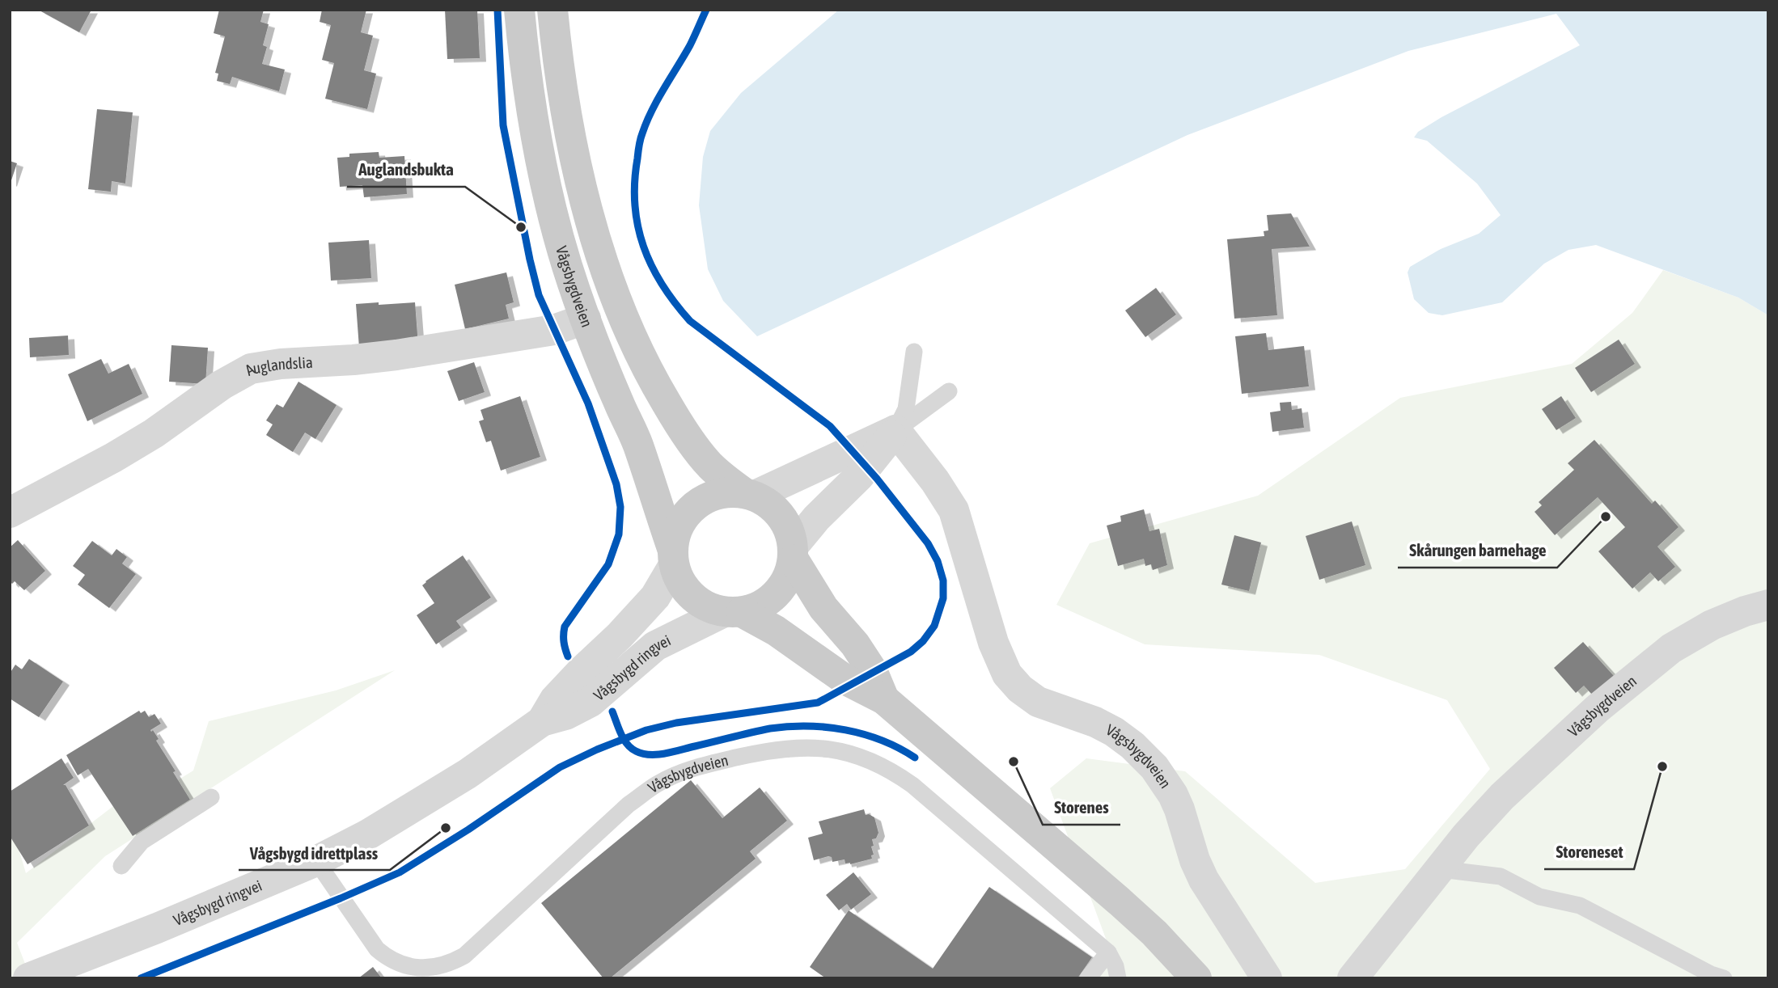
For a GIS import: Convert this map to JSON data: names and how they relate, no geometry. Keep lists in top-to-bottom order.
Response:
{
  "streets": {
    "main road": ["Vågsbygdveien"],
    "street": ["Auglandslia", "Vågsbygd ringvei"]
  },
  "crossings": [
    ["Vågsbygdveien", "Auglandslia"],
    ["Vågsbygdveien", "Vågsbygd ringvei"]
  ],
  "places": [
    "Auglandsbukta",
    "Skårungen barnehage",
    "Storenes",
    "Storeneset",
    "Vågsbygd idrettplass"
  ]
}
